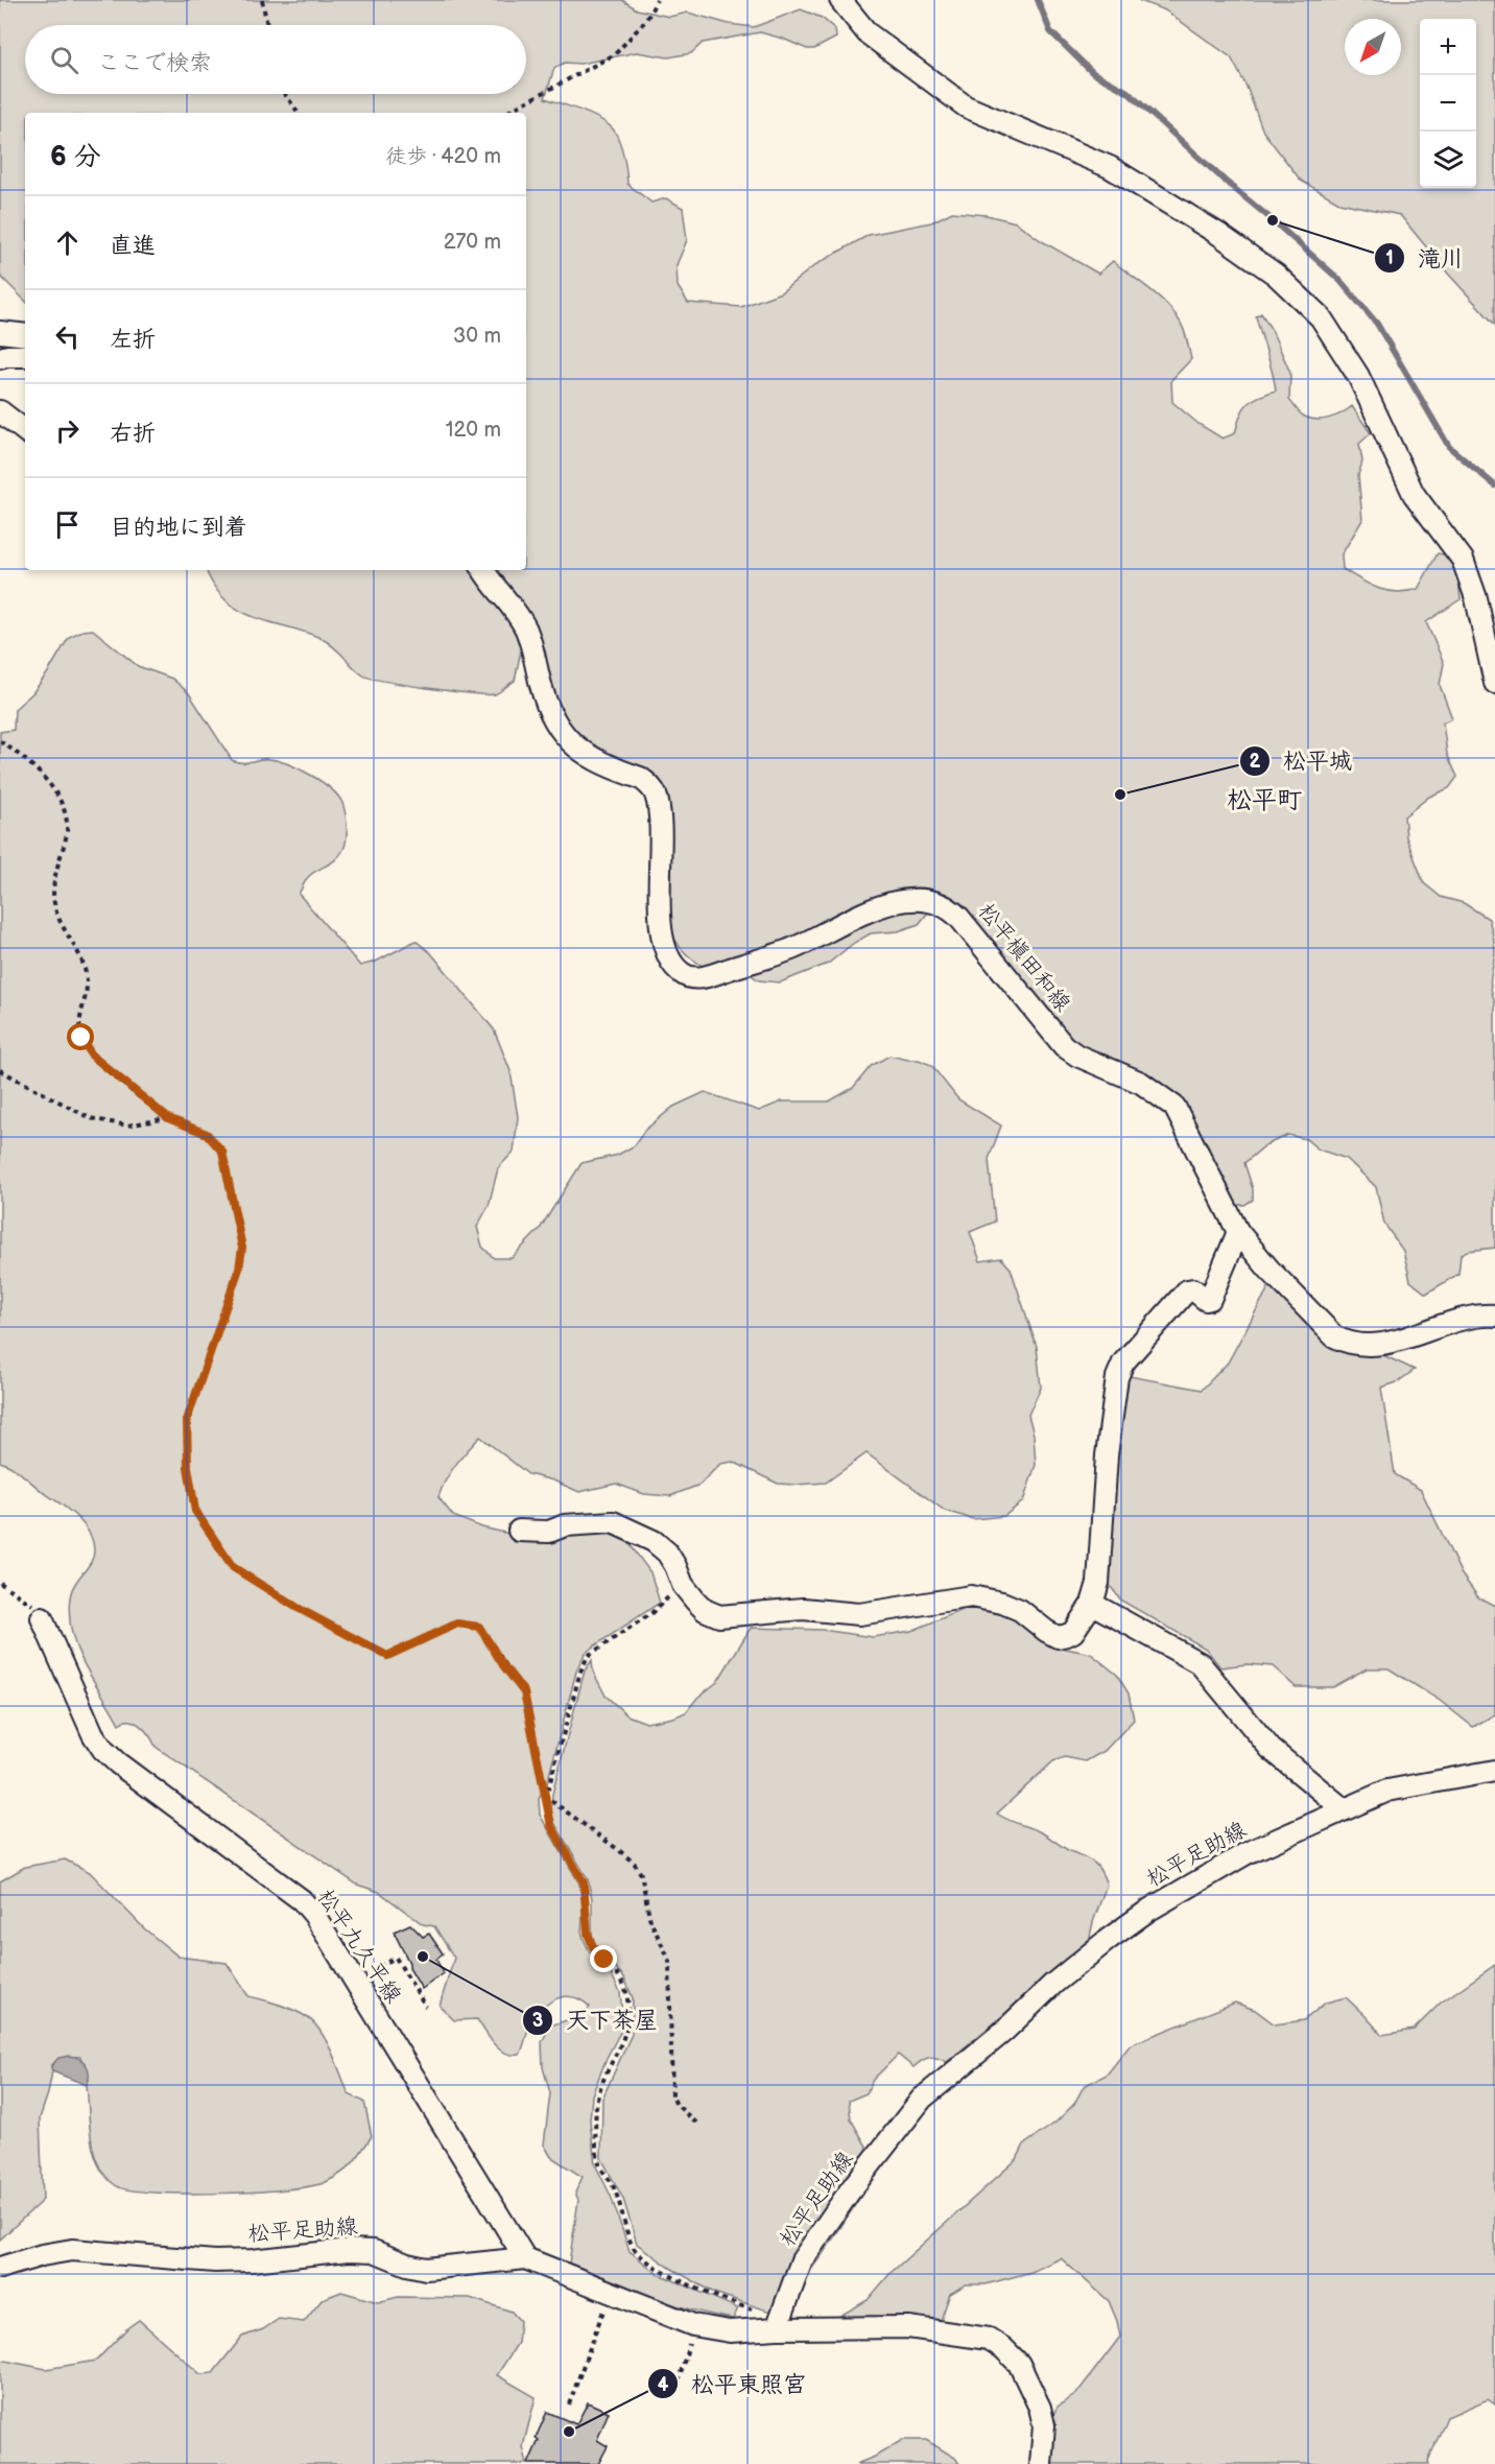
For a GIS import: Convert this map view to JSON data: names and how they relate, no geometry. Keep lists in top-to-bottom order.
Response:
{
  "streets": {
    "street": ["松平槇田和線", "松平足助線", "松平九久平線"]
  },
  "crossings": [
    ["松平足助線", "松平九久平線"]
  ],
  "districts": ["松平町"],
  "places": [
    "滝川",
    "松平城",
    "天下茶屋",
    "松平東照宮"
  ],
  "north": "bottom left",
  "page": {
    "map_buttons": ["+", "−"],
    "search": "ここで検索",
    "heading": ["6 分", "徒歩 · 420 m"],
    "list": [
      ["直進", "270 m"],
      ["左折", "30 m"],
      ["右折", "120 m"],
      "目的地に到着"
    ]
  }
}
